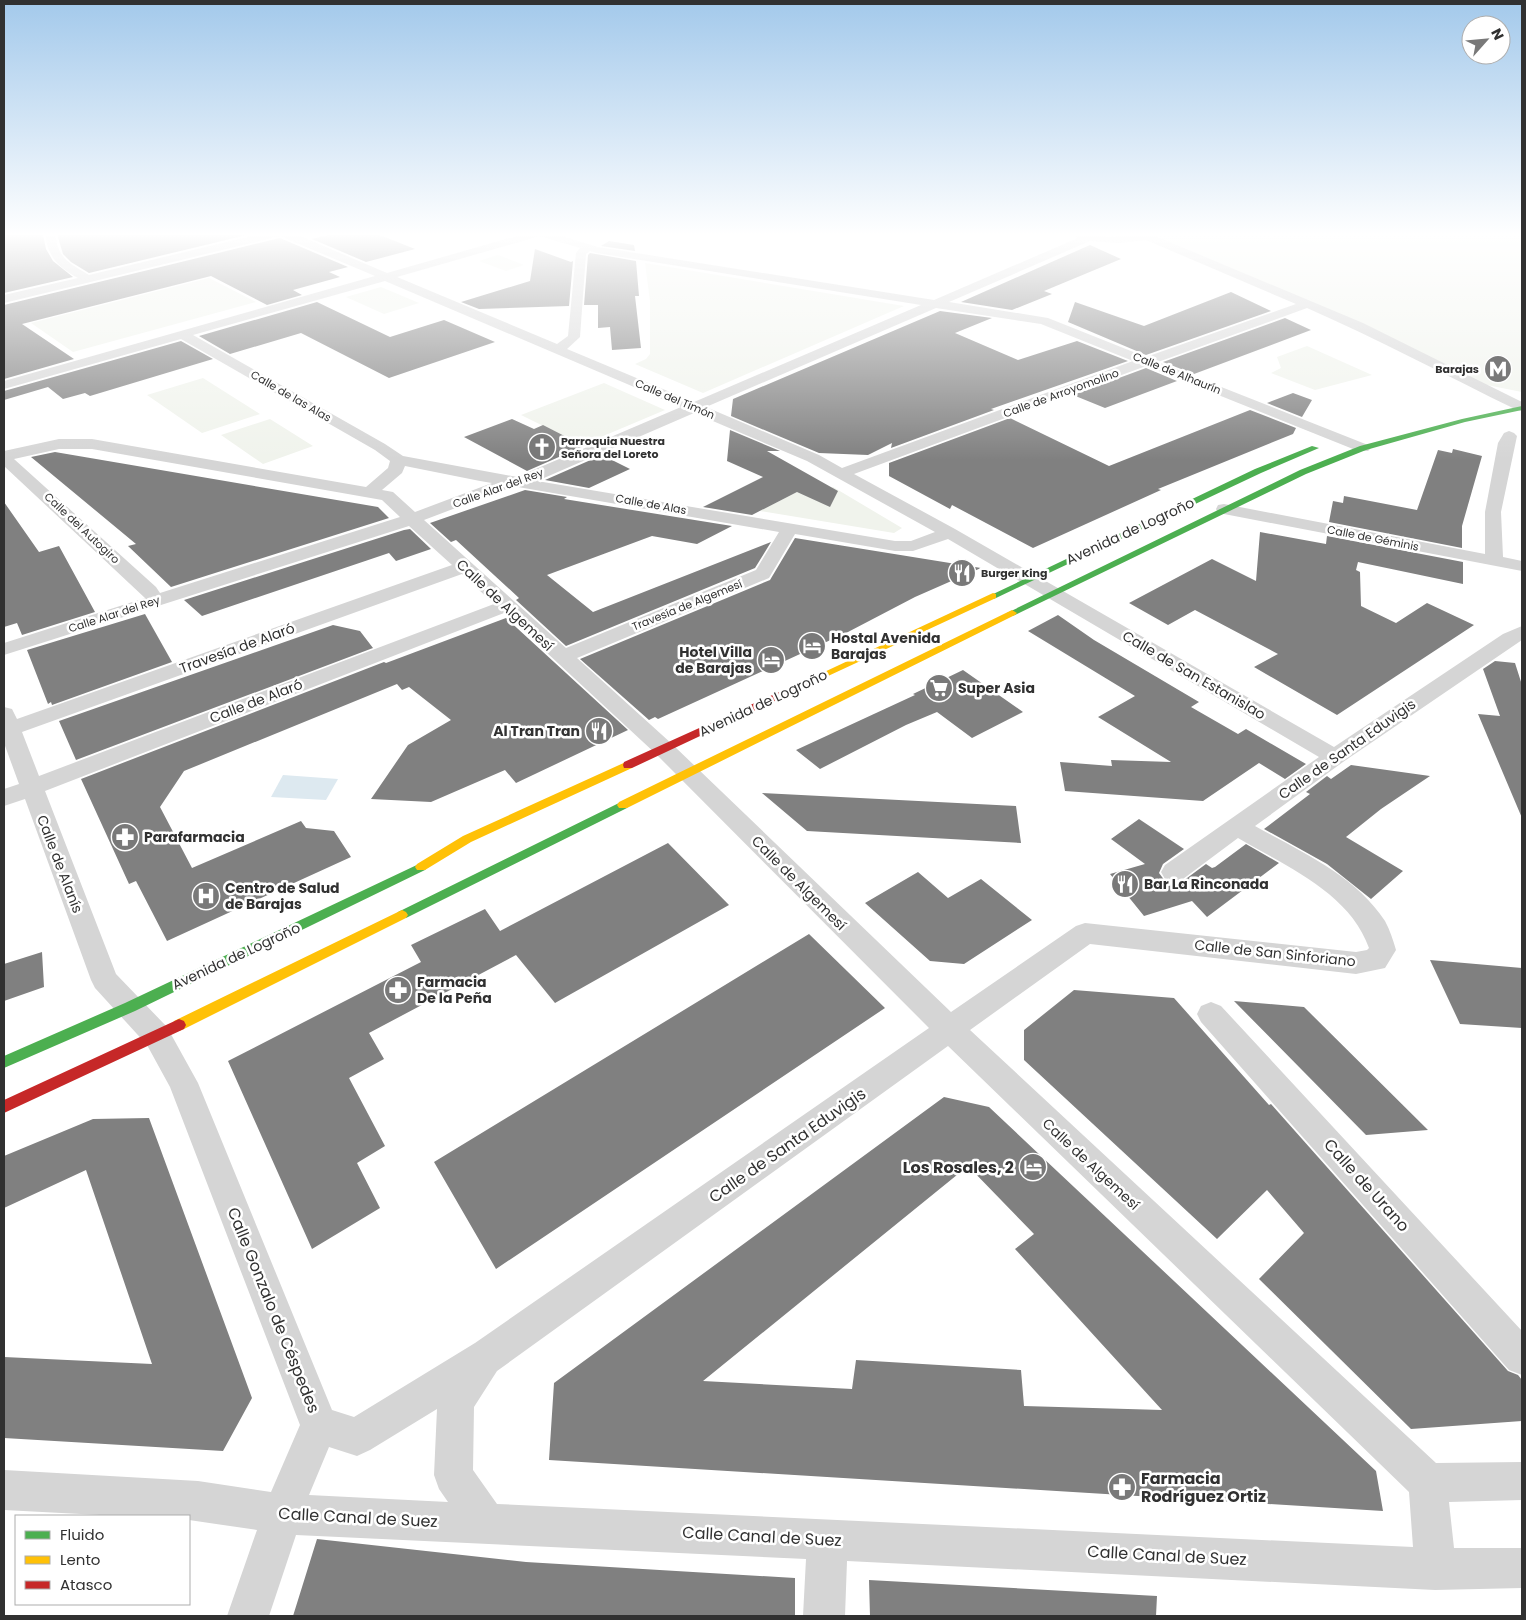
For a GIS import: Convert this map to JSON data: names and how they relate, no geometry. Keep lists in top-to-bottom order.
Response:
{
  "streets": {
    "main road": ["Avenida de Logroño"],
    "street": [
      "Calle de Alhaurín",
      "Calle de Arroyomolino",
      "Calle de las Alas",
      "Calle del Timón",
      "Calle Alar del Rey",
      "Calle de Alas",
      "Calle del Autogiro",
      "Calle de Géminis",
      "Calle de Algemesí",
      "Travesía de Algemesí",
      "Travesía de Alaró",
      "Calle de San Estanislao",
      "Calle de Alaró",
      "Calle de Santa Eduvigis",
      "Calle de Alanís",
      "Calle de San Sinforiano",
      "Calle de Urano",
      "Calle Gonzalo de Céspedes",
      "Calle Canal de Suez"
    ]
  },
  "crossings": [
    ["Calle de Alhaurín", "Calle de Arroyomolino"],
    ["Calle de Alhaurín", "Avenida de Logroño"],
    ["Calle de Arroyomolino", "Calle del Timón"],
    ["Calle de las Alas", "Calle de Alas"],
    ["Calle del Timón", "Calle Alar del Rey"],
    ["Calle del Timón", "Calle de Alas"],
    ["Calle del Timón", "Avenida de Logroño"],
    ["Calle del Timón", "Calle de San Estanislao"],
    ["Calle Alar del Rey", "Calle de Alas"],
    ["Calle Alar del Rey", "Calle del Autogiro"],
    ["Calle Alar del Rey", "Calle de Algemesí"],
    ["Calle de Alas", "Travesía de Algemesí"],
    ["Calle del Autogiro", "Calle de Algemesí"],
    ["Avenida de Logroño", "Calle de Géminis"],
    ["Avenida de Logroño", "Calle de Algemesí"],
    ["Avenida de Logroño", "Calle de San Estanislao"],
    ["Avenida de Logroño", "Calle de Alanís"],
    ["Avenida de Logroño", "Calle Gonzalo de Céspedes"],
    ["Calle de Algemesí", "Travesía de Algemesí"],
    ["Calle de Algemesí", "Travesía de Alaró"],
    ["Calle de Algemesí", "Calle de Alaró"],
    ["Calle de Algemesí", "Calle de Santa Eduvigis"],
    ["Travesía de Alaró", "Calle de Alanís"],
    ["Calle de San Estanislao", "Calle de Santa Eduvigis"],
    ["Calle de Alaró", "Calle de Alanís"],
    ["Calle de Santa Eduvigis", "Calle de San Sinforiano"],
    ["Calle de Santa Eduvigis", "Calle Gonzalo de Céspedes"],
    ["Calle de Santa Eduvigis", "Calle Canal de Suez"],
    ["Calle Gonzalo de Céspedes", "Calle Canal de Suez"]
  ],
  "places": {
    "metro station": ["Barajas"],
    "church": ["Parroquia Nuestra Señora del Loreto"],
    "restaurant": ["Burger King", "Al Tran Tran", "Bar La Rinconada"],
    "hotel": ["Hostal Avenida Barajas", "Hotel Villa de Barajas", "Los Rosales, 2"],
    "supermarket": ["Super Asia"],
    "pharmacy": ["Parafarmacia", "Farmacia De la Peña", "Farmacia Rodríguez Ortiz"],
    "hospital": ["Centro de Salud de Barajas"]
  },
  "legend": ["Fluido", "Lento", "Atasco"],
  "north": "top right"
}
